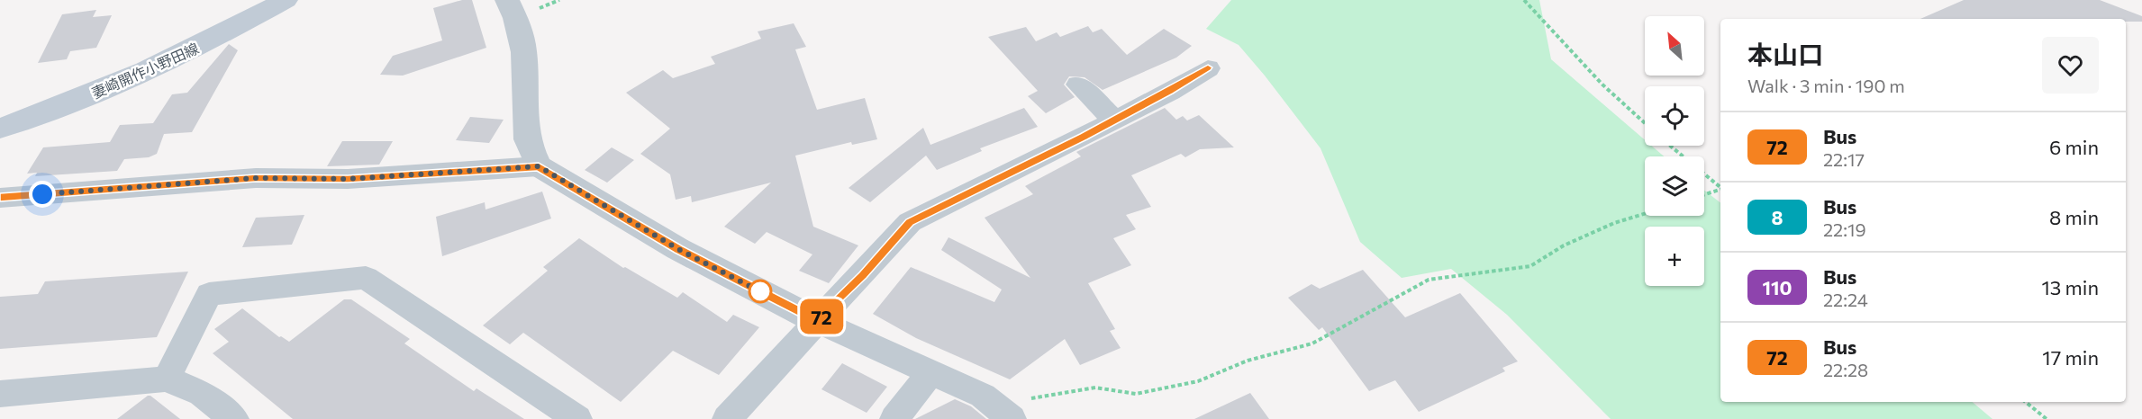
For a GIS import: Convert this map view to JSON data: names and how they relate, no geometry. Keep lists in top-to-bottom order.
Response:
{
  "streets": {
    "main road": ["妻崎開作小野田線"]
  },
  "lines": ["bus line 72"],
  "north": "top left",
  "page": {
    "on_map": "72",
    "map_buttons": "+",
    "heading": ["本山口", "Walk · 3 min · 190 m"],
    "list": [
      {
        "mark": "72",
        "name": "Bus",
        "note": "22:17",
        "value": "6 min"
      },
      {
        "mark": "8",
        "name": "Bus",
        "note": "22:19",
        "value": "8 min"
      },
      {
        "mark": "110",
        "name": "Bus",
        "note": "22:24",
        "value": "13 min"
      },
      {
        "mark": "72",
        "name": "Bus",
        "note": "22:28",
        "value": "17 min"
      }
    ]
  }
}
